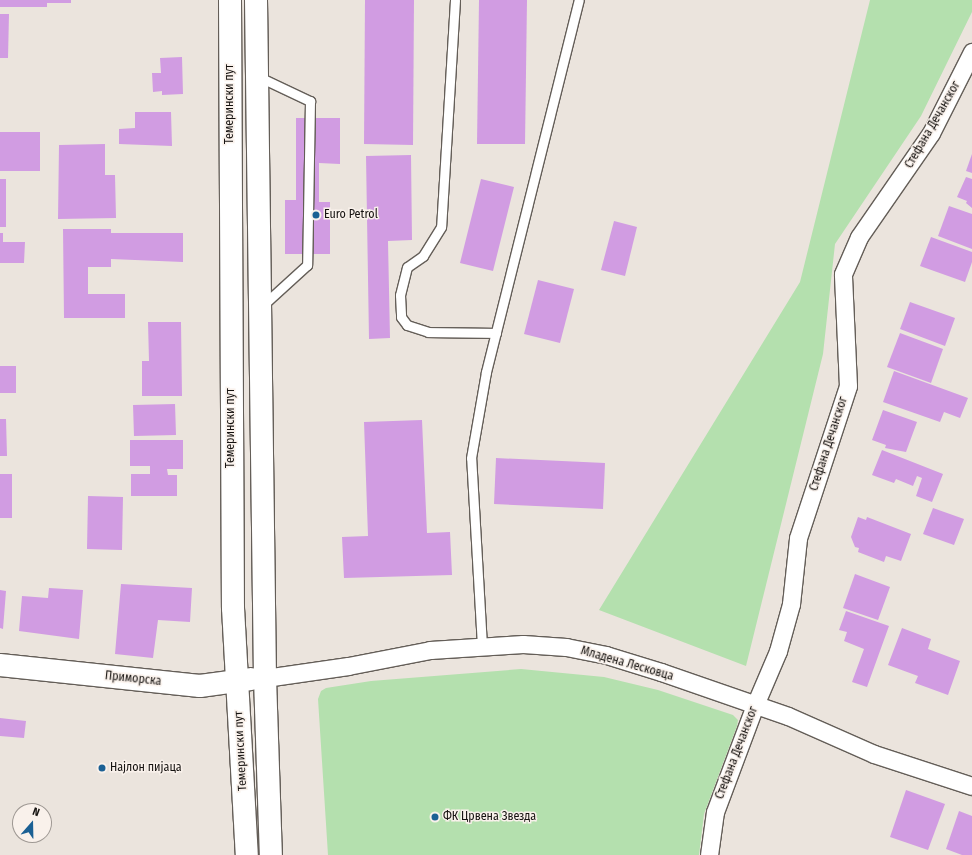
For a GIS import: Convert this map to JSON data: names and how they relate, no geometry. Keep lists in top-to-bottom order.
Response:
{
  "streets": {
    "main road": ["Темерински пут", "Приморска"],
    "street": ["Стефана Дечанског", "Младена Лесковца"]
  },
  "crossings": [
    ["Темерински пут", "Приморска"],
    ["Стефана Дечанског", "Младена Лесковца"],
    ["Младена Лесковца", "Приморска"]
  ],
  "places": ["Euro Petrol", "Најлон пијаца", "ФК Црвена Звезда"],
  "north": "top"
}
